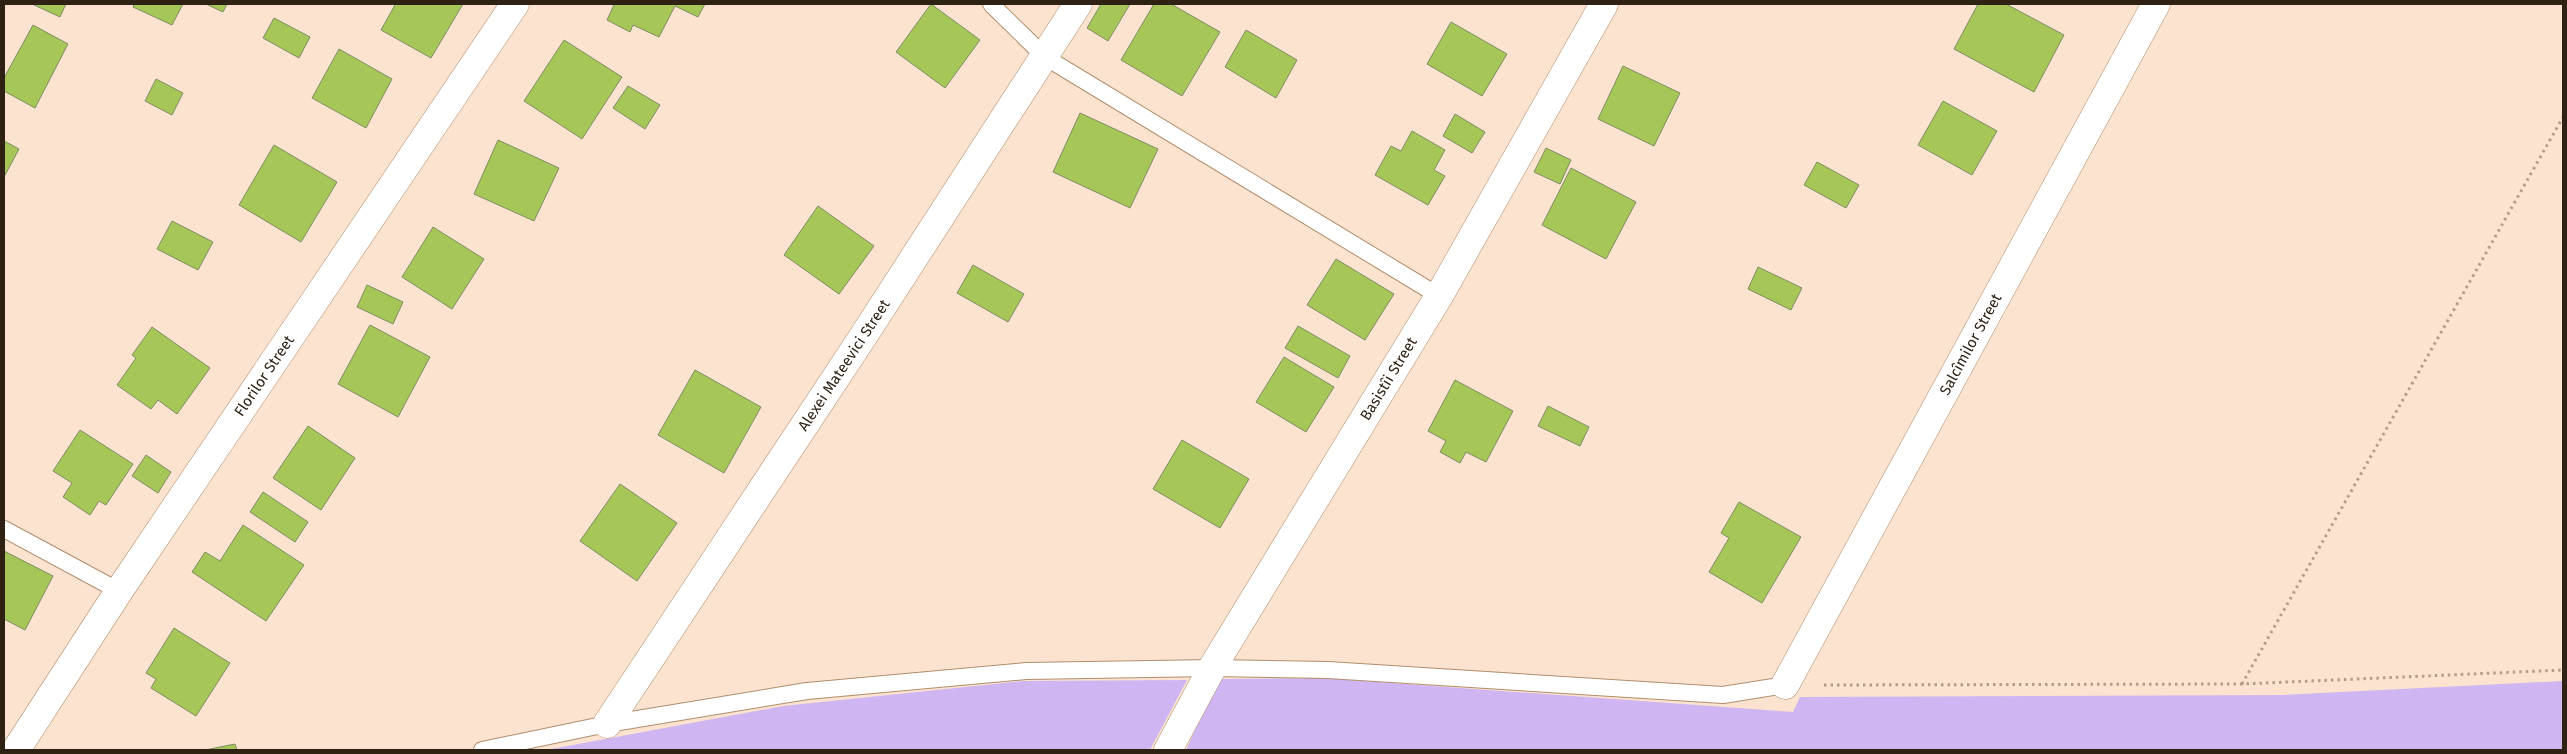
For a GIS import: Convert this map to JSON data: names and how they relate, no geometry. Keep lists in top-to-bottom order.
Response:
{
  "streets": {
    "street": [
      "Salcîmilor Street",
      "Alexei Mateevici Street",
      "Florilor Street",
      "Basistîi Street"
    ]
  }
}
